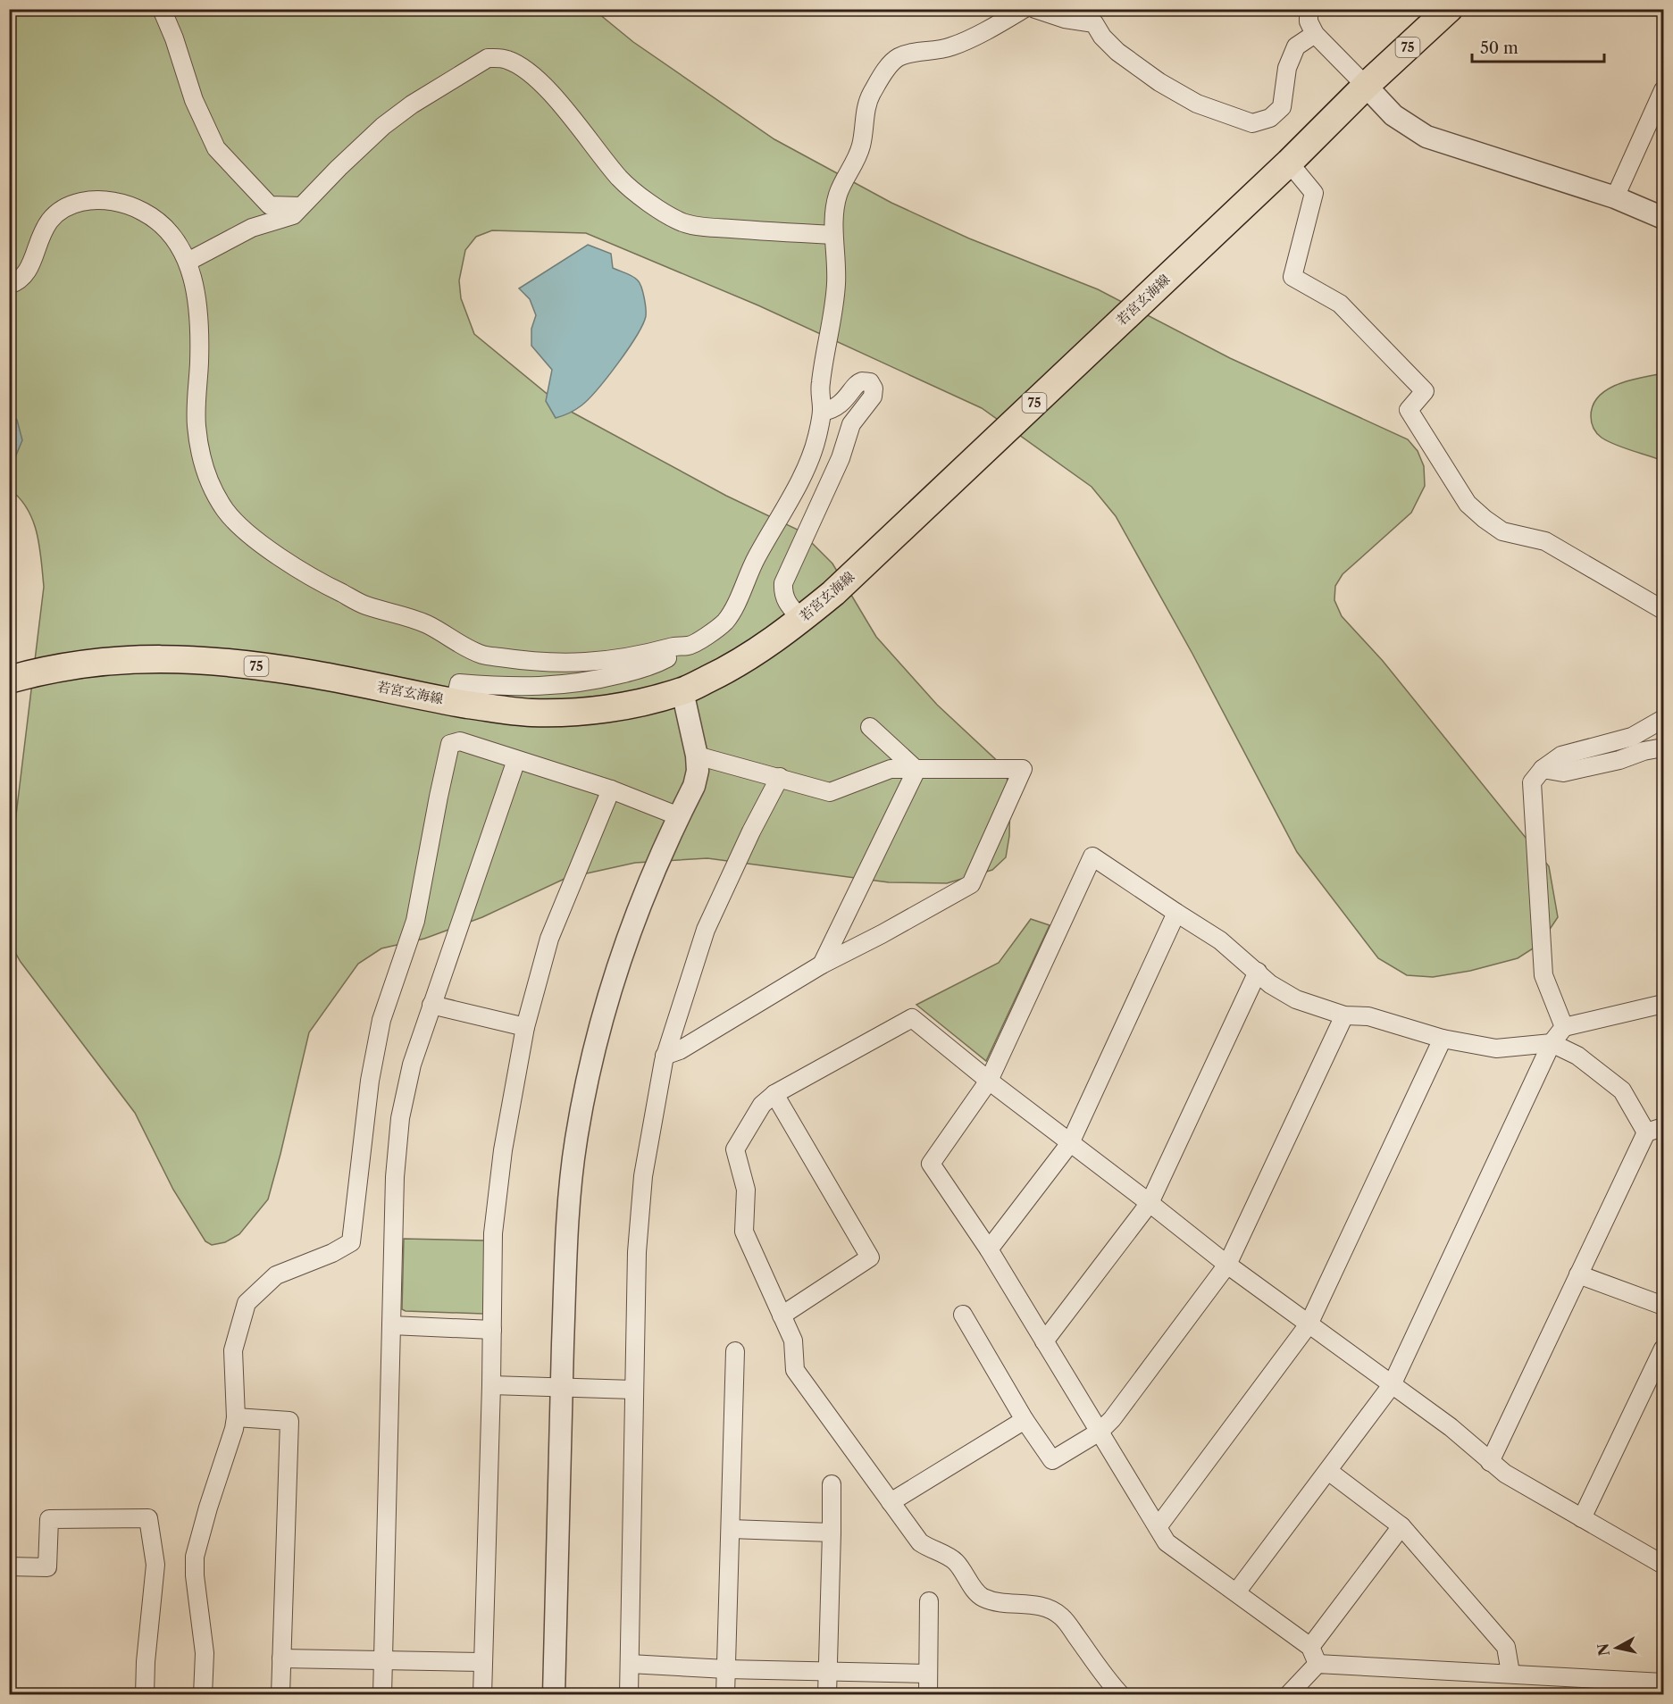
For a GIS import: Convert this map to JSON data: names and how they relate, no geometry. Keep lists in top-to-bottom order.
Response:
{
  "streets": {
    "main road": ["75", "若宮玄海線"]
  },
  "scale_bar": "50 m",
  "north": "left"
}
